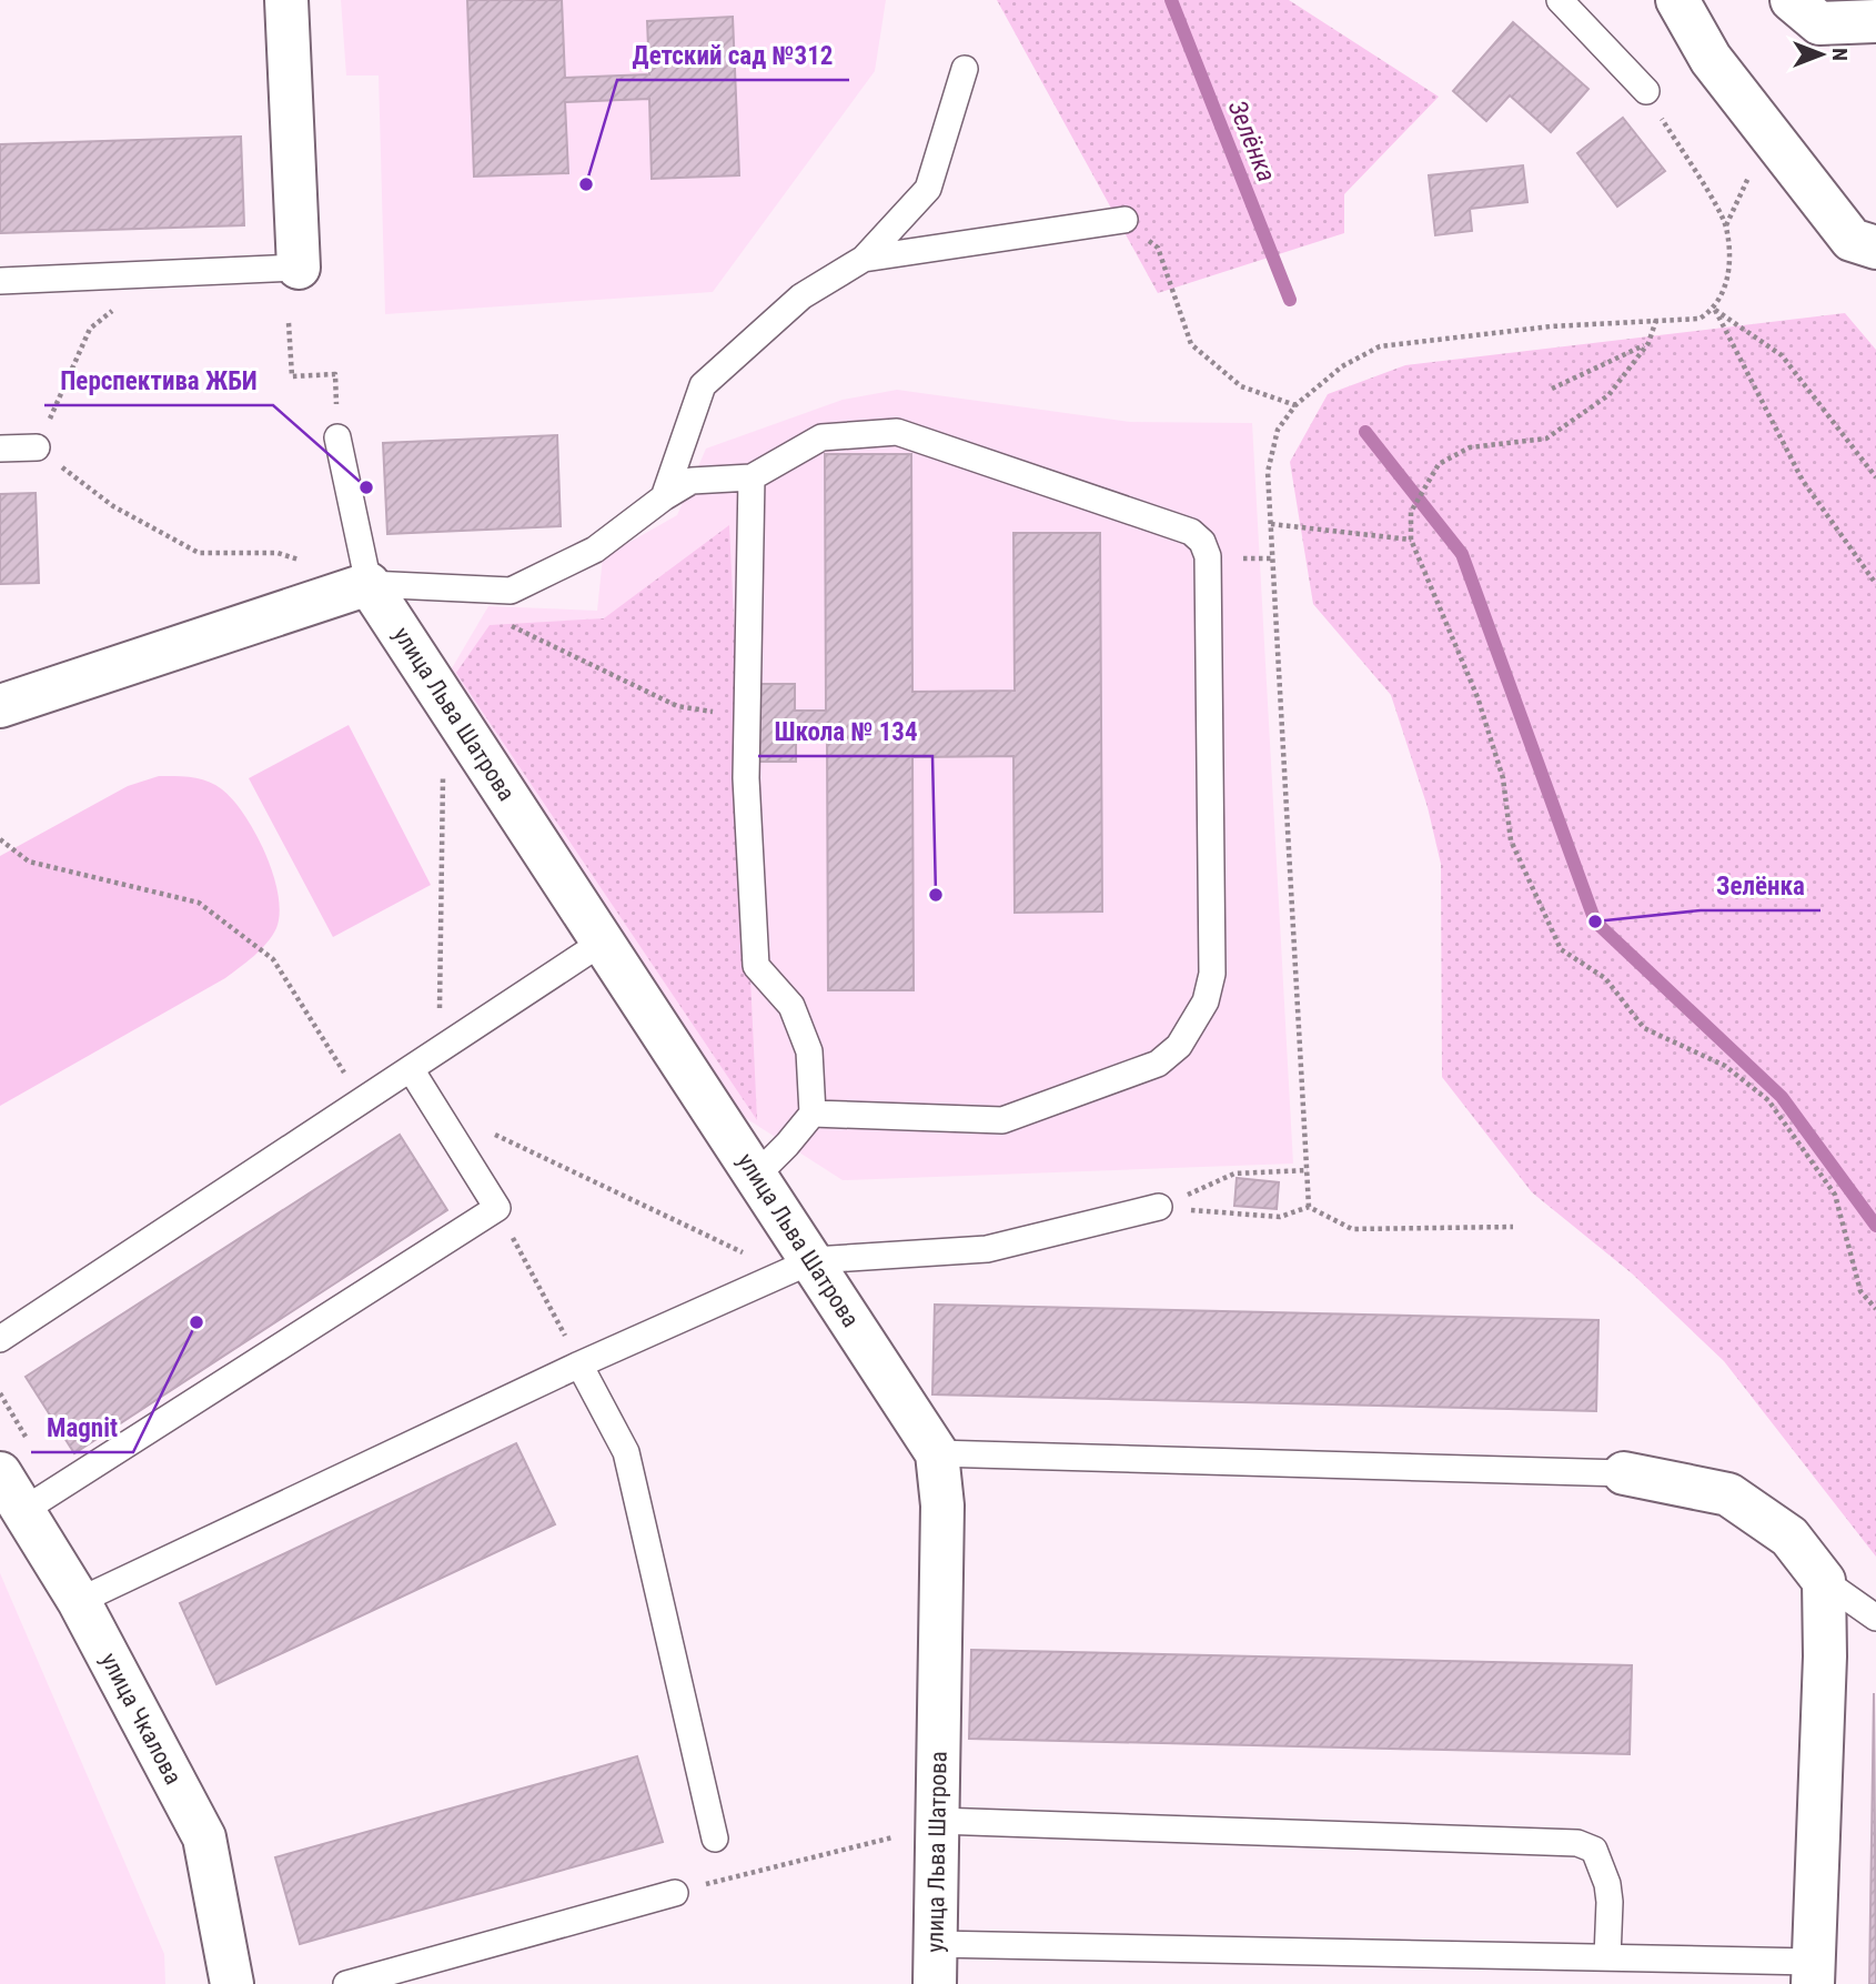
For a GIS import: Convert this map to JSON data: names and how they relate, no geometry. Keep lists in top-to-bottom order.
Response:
{
  "streets": {
    "street": ["улица Льва Шатрова", "улица Чкалова"]
  },
  "water": ["Зелёнка"],
  "places": [
    "Детский сад №312",
    "Перспектива ЖБИ",
    "Школа № 134",
    "Зелёнка",
    "Magnit"
  ],
  "north": "right"
}
